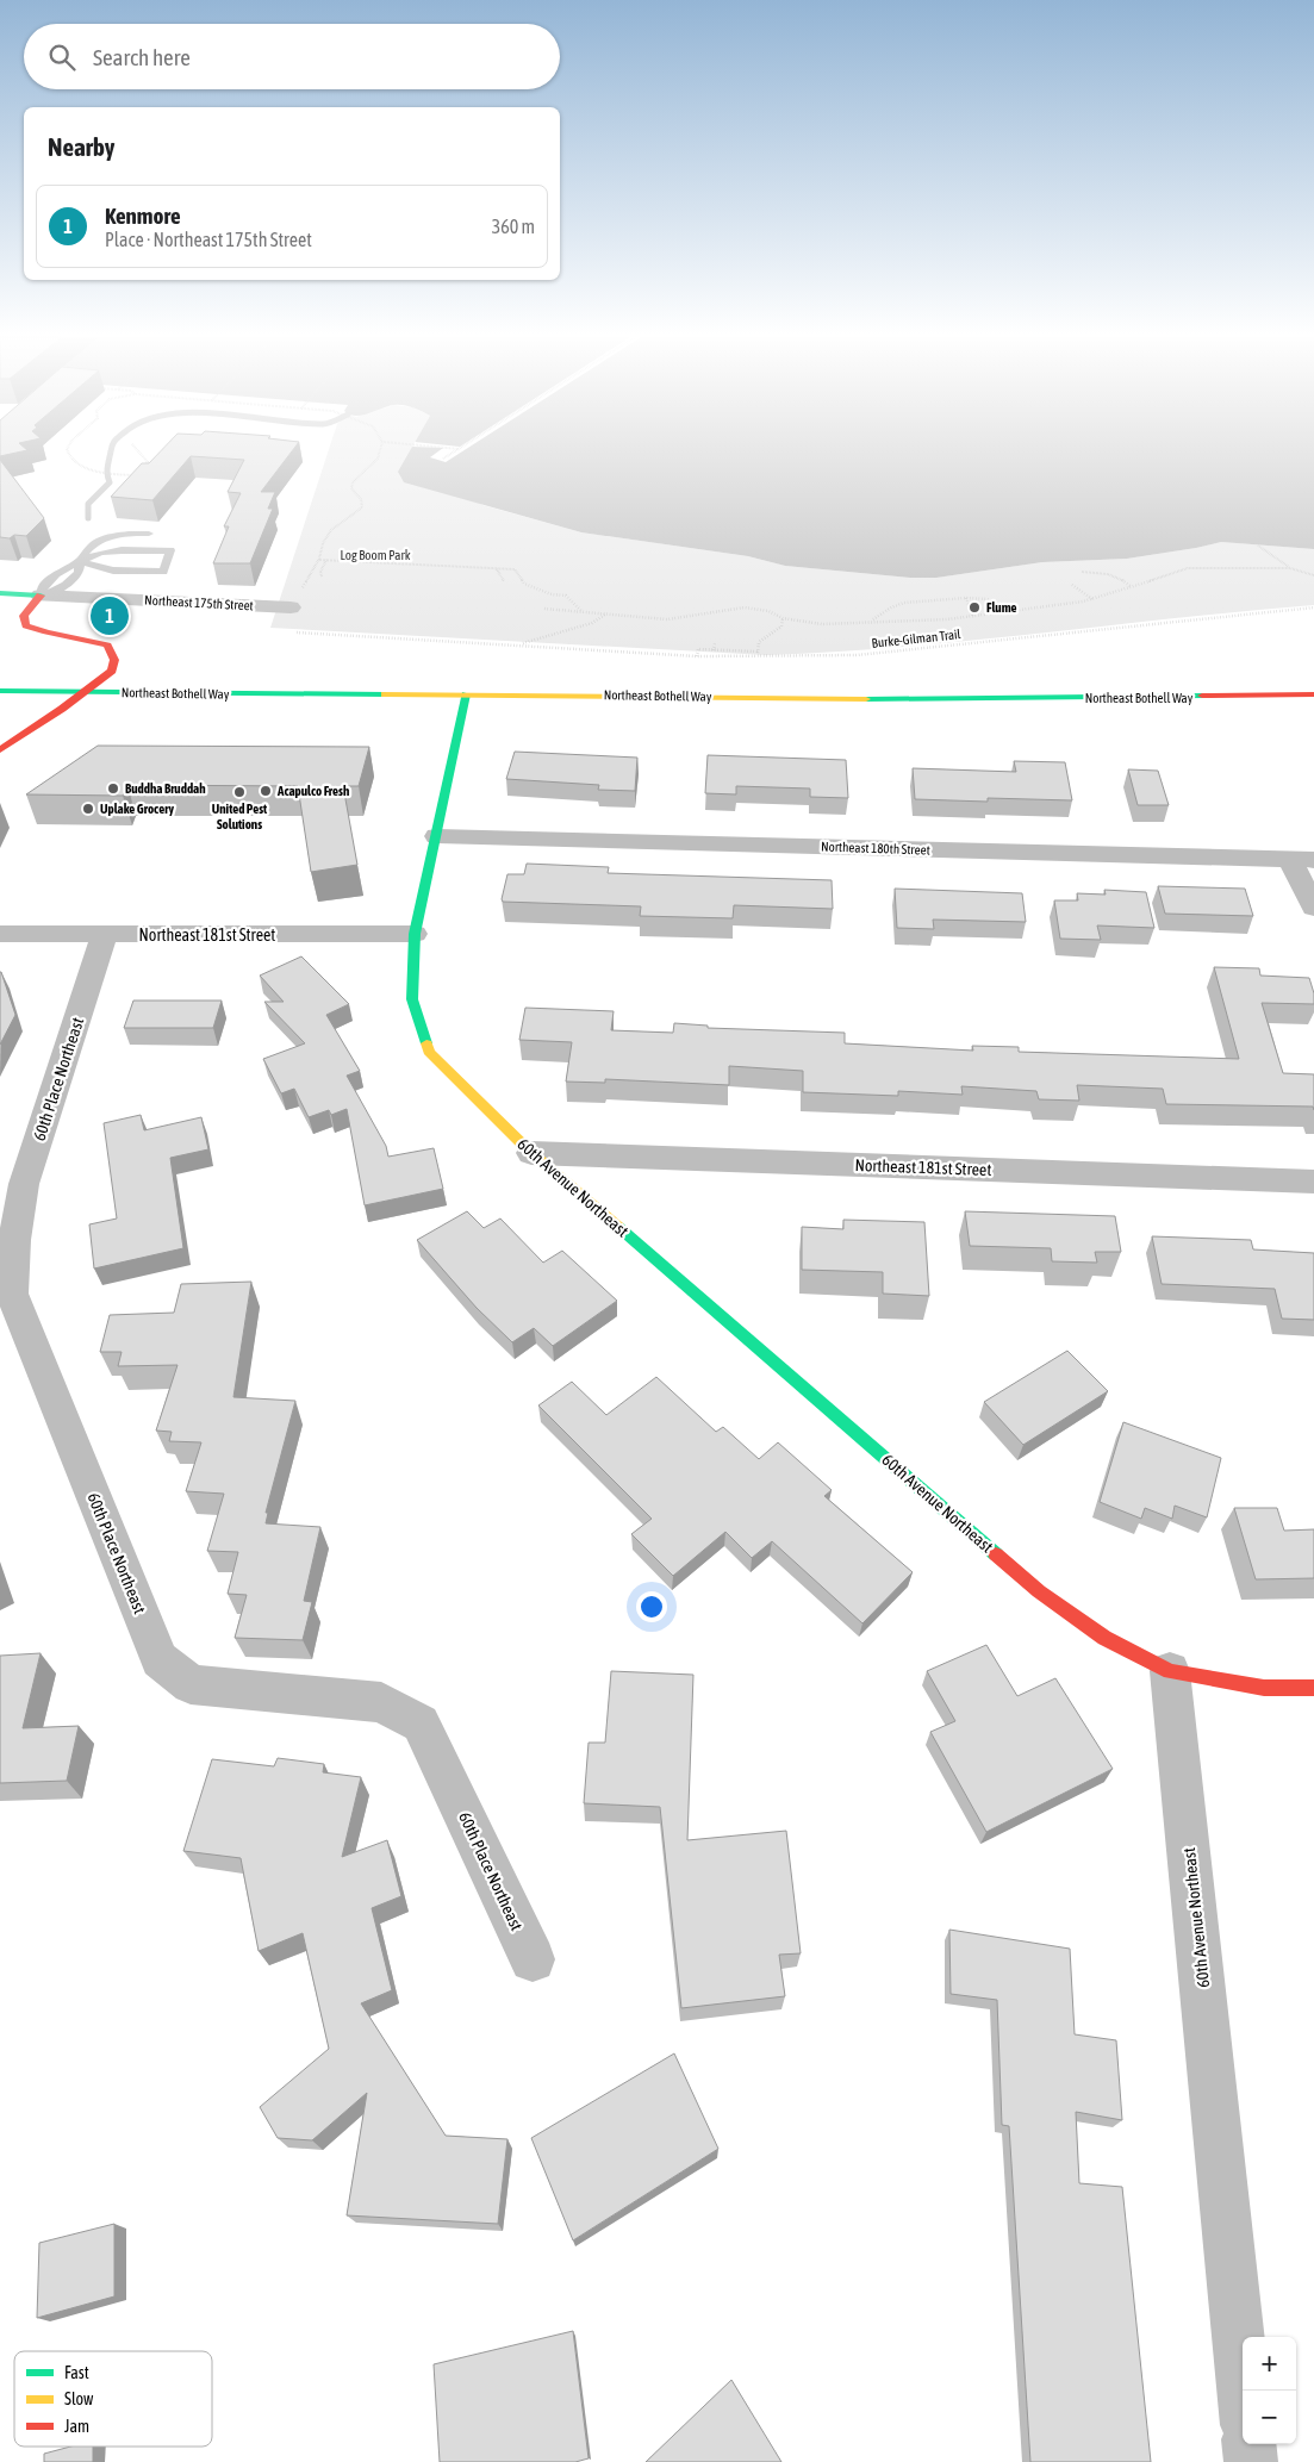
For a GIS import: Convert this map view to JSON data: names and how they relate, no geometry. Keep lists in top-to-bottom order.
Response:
{
  "streets": {
    "main road": ["Northeast 175th Street", "Northeast Bothell Way", "60th Avenue Northeast"],
    "street": ["Northeast 180th Street", "Northeast 181st Street", "60th Place Northeast"],
    "path": ["Burke-Gilman Trail"]
  },
  "crossings": [
    ["Northeast Bothell Way", "60th Avenue Northeast"],
    ["Northeast 180th Street", "60th Avenue Northeast"],
    ["Northeast 181st Street", "60th Place Northeast"],
    ["Northeast 181st Street", "60th Avenue Northeast"]
  ],
  "parks": ["Log Boom Park"],
  "places": [
    "Flume",
    "Buddha Bruddah",
    "Acapulco Fresh",
    "United Pest Solutions",
    "Uplake Grocery"
  ],
  "legend": ["Fast", "Slow", "Jam"],
  "page": {
    "search": "Search here",
    "heading": "Nearby",
    "list": [
      {
        "mark": "1",
        "name": "Kenmore",
        "note": "Place · Northeast 175th Street",
        "value": "360 m"
      }
    ],
    "pins": "1",
    "map_buttons": ["+", "−"]
  }
}
